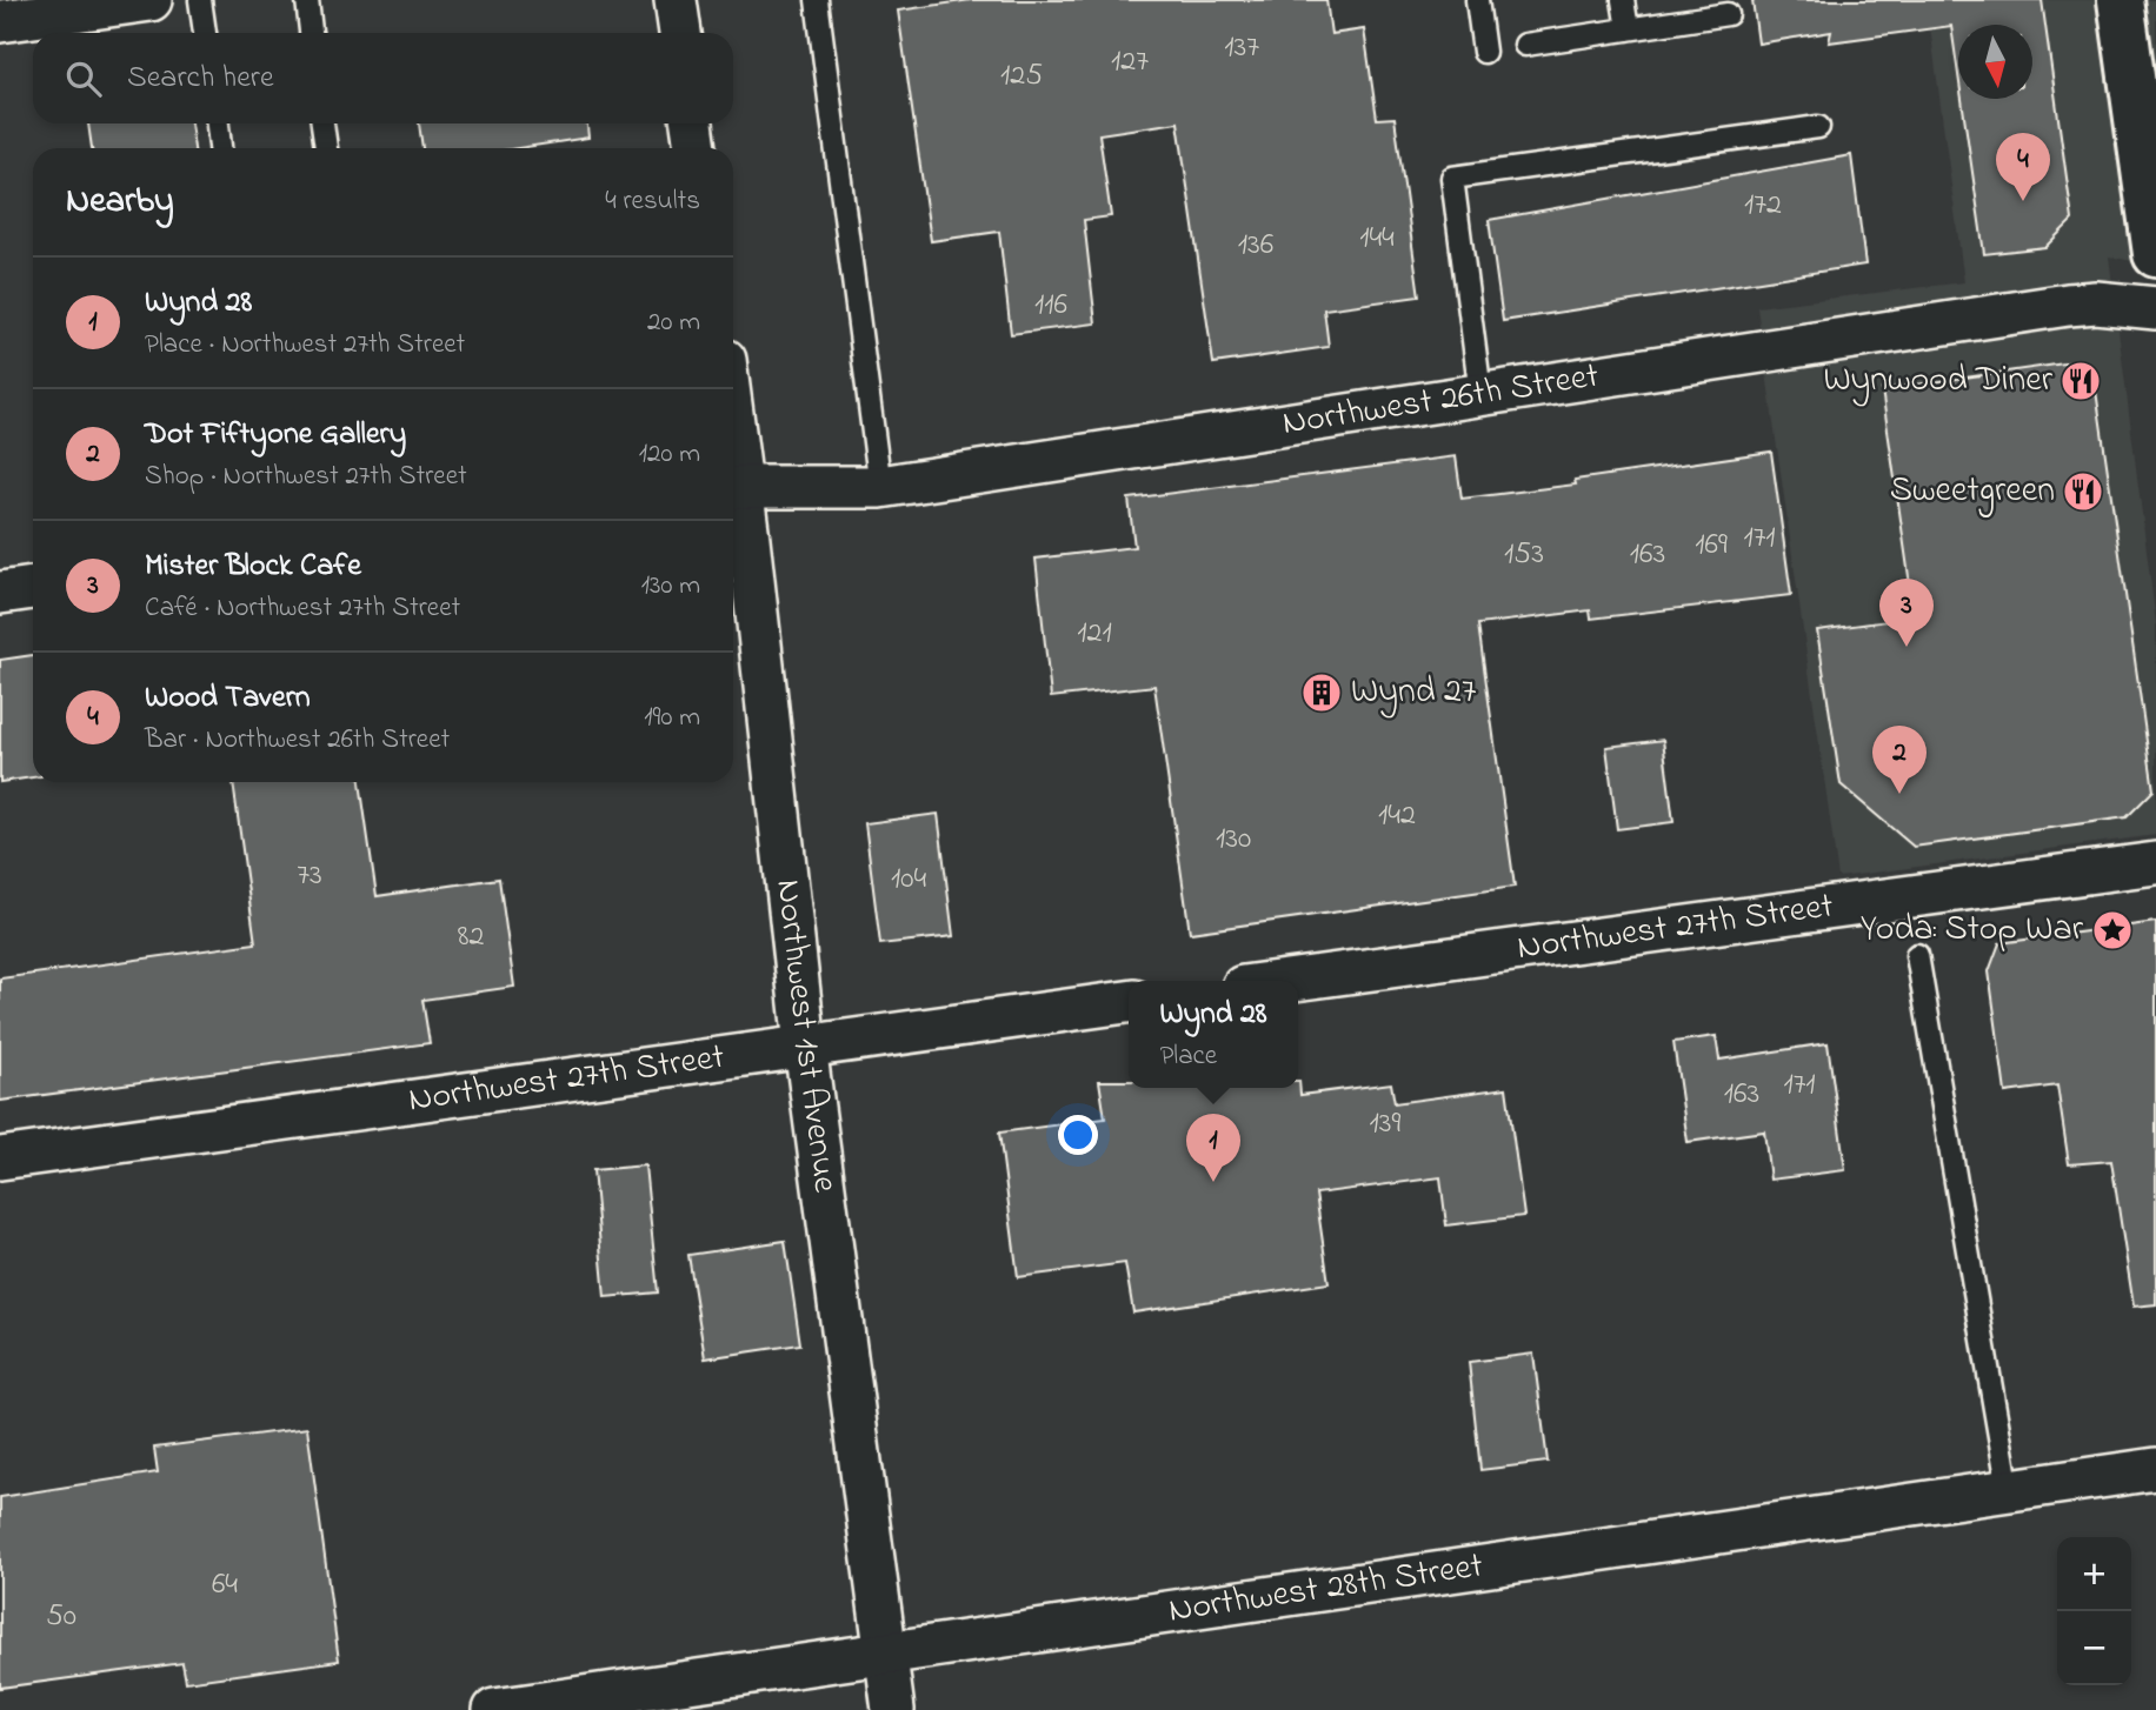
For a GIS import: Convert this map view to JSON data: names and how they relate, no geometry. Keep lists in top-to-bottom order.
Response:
{
  "streets": {
    "street": [
      "Northwest 26th Street",
      "Northwest 27th Street",
      "Northwest 1st Avenue",
      "Northwest 28th Street"
    ]
  },
  "crossings": [
    ["Northwest 26th Street", "Northwest 1st Avenue"],
    ["Northwest 27th Street", "Northwest 1st Avenue"],
    ["Northwest 1st Avenue", "Northwest 28th Street"]
  ],
  "places": {
    "restaurant": ["Wynwood Diner", "Sweetgreen"],
    "building": ["Wynd 27"],
    "place": ["Yoda: Stop War"]
  },
  "house_numbers": [
    "137",
    "127",
    "125",
    "172",
    "144",
    "136",
    "116",
    "171",
    "169",
    "153",
    "163",
    "121",
    "142",
    "130",
    "73",
    "104",
    "82",
    "171",
    "163",
    "139",
    "64",
    "50"
  ],
  "north": "bottom",
  "page": {
    "search": "Search here",
    "pins": [
      "4",
      "3",
      "2",
      "1"
    ],
    "heading": ["Nearby", "4 results"],
    "list": [
      {
        "mark": "1",
        "name": "Wynd 28",
        "note": "Place · Northwest 27th Street",
        "value": "20 m"
      },
      {
        "mark": "2",
        "name": "Dot Fiftyone Gallery",
        "note": "Shop · Northwest 27th Street",
        "value": "120 m"
      },
      {
        "mark": "3",
        "name": "Mister Block Cafe",
        "note": "Café · Northwest 27th Street",
        "value": "130 m"
      },
      {
        "mark": "4",
        "name": "Wood Tavern",
        "note": "Bar · Northwest 26th Street",
        "value": "190 m"
      }
    ],
    "popup": ["Wynd 28", "Place"],
    "map_buttons": ["+", "−"]
  }
}
